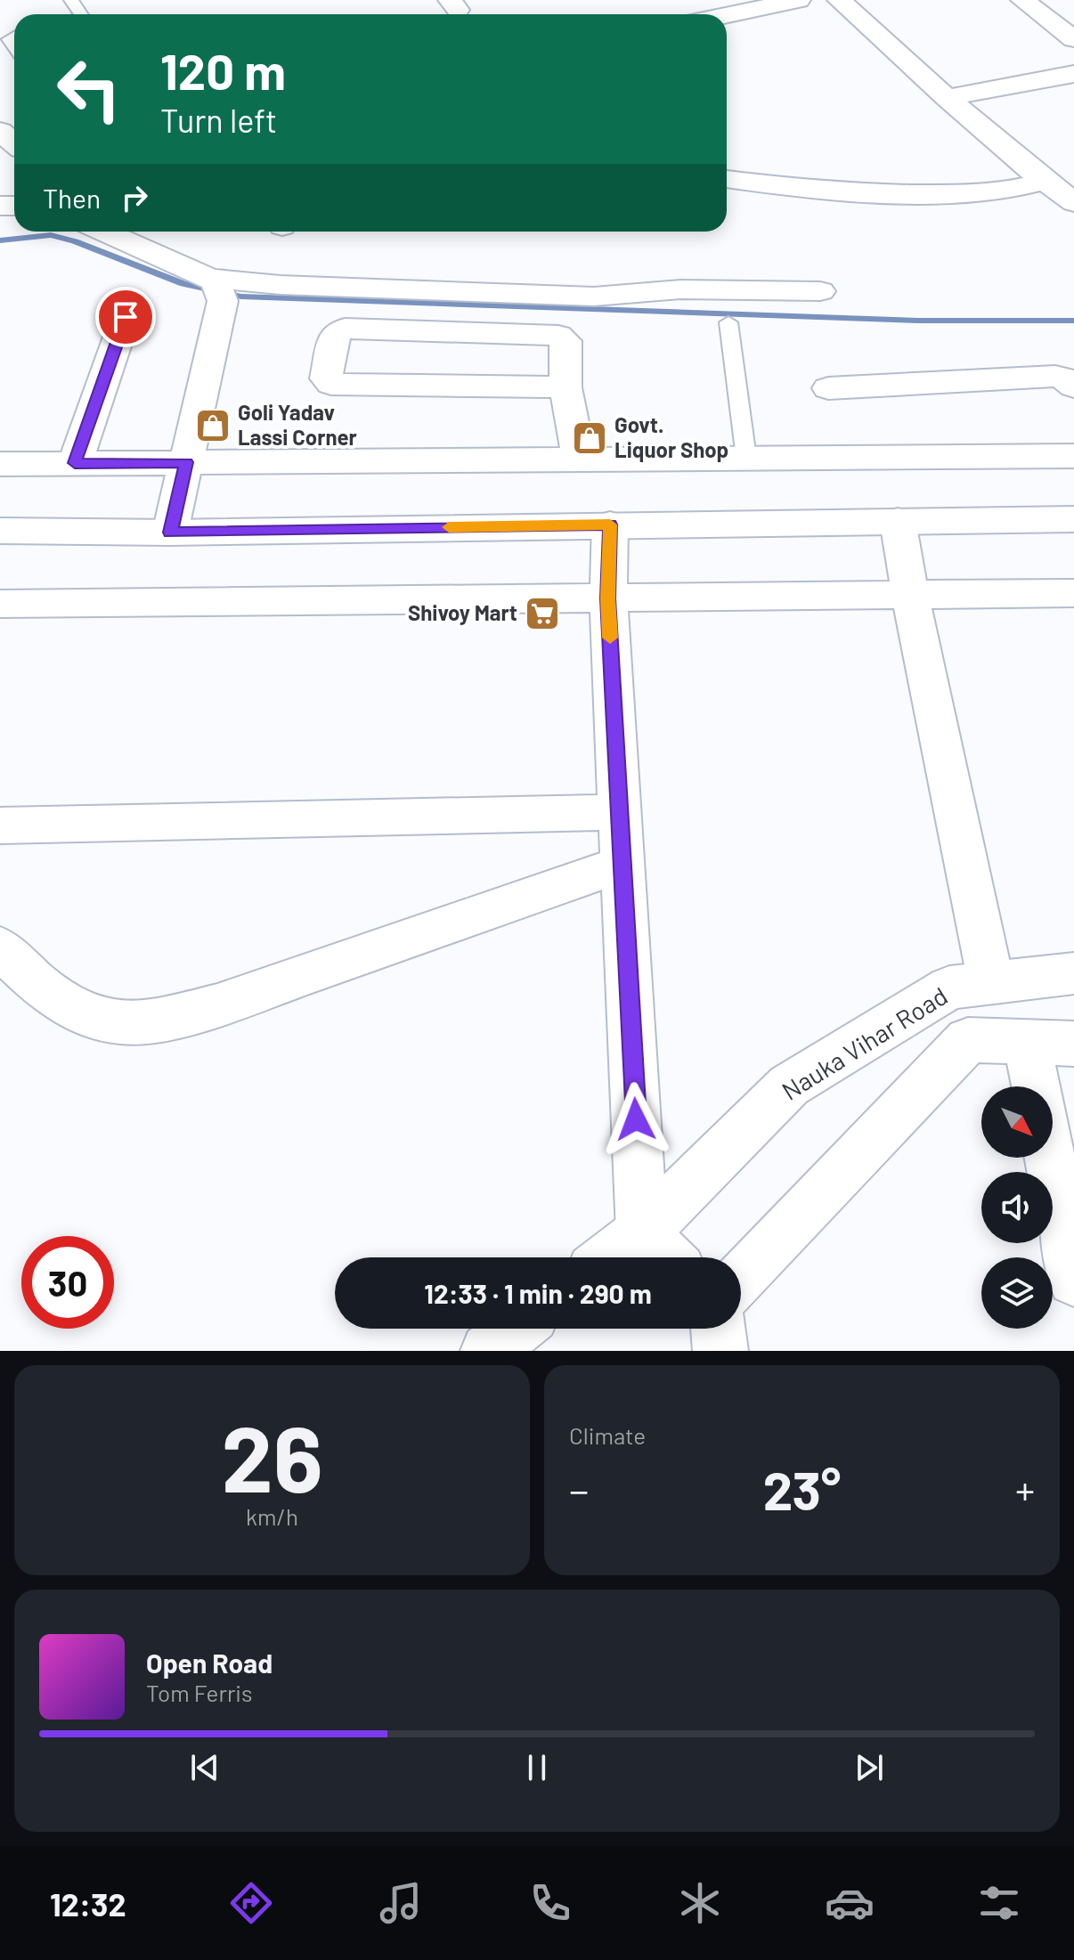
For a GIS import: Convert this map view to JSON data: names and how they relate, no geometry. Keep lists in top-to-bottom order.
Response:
{
  "streets": {
    "street": ["Nauka Vihar Road"]
  },
  "places": {
    "shop": ["Goli Yadav Lassi Corner", "Govt. Liquor Shop"],
    "supermarket": ["Shivoy Mart"]
  },
  "north": "bottom right",
  "page": {
    "turn": ["120 m", "Turn left"],
    "then": "Then",
    "limit": "30",
    "trip": "12:33 · 1 min · 290 m",
    "tile": [
      ["26", "km/h"],
      "Climate"
    ],
    "heat": ["−", "23°", "+"],
    "song": ["Open Road", "Tom Ferris"],
    "tabs": "12:32"
  }
}
